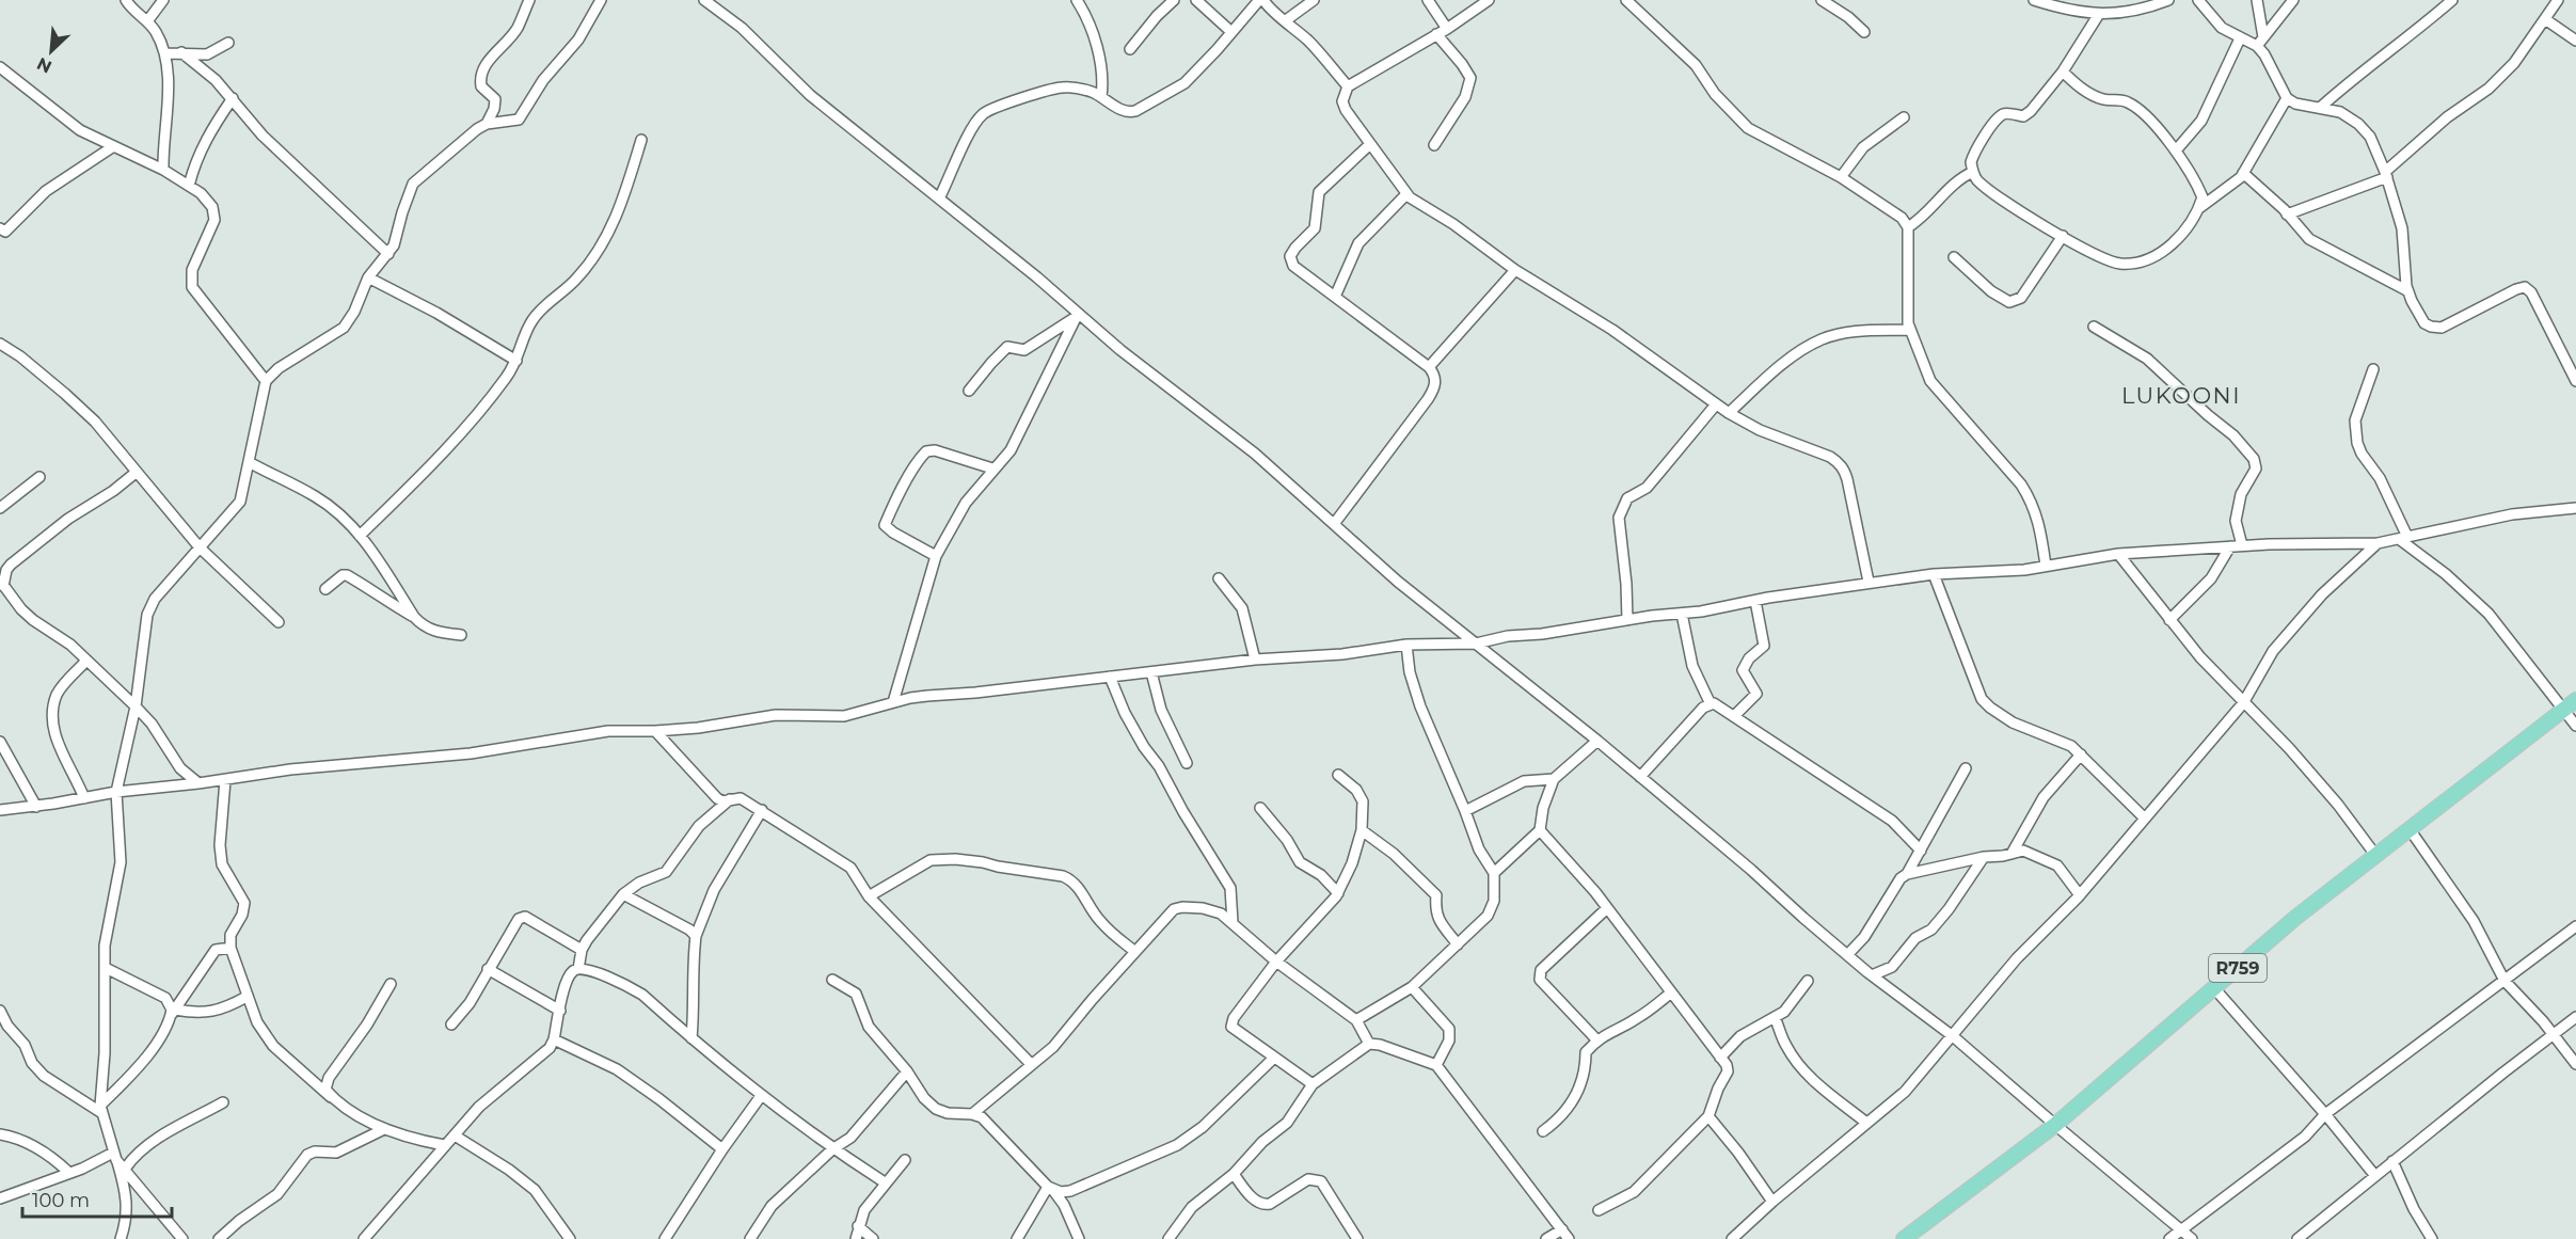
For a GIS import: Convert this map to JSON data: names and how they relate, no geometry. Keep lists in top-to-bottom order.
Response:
{
  "streets": {
    "main road": ["R759"]
  },
  "districts": ["LUKOONI"],
  "scale_bar": "100 m",
  "north": "bottom left"
}
